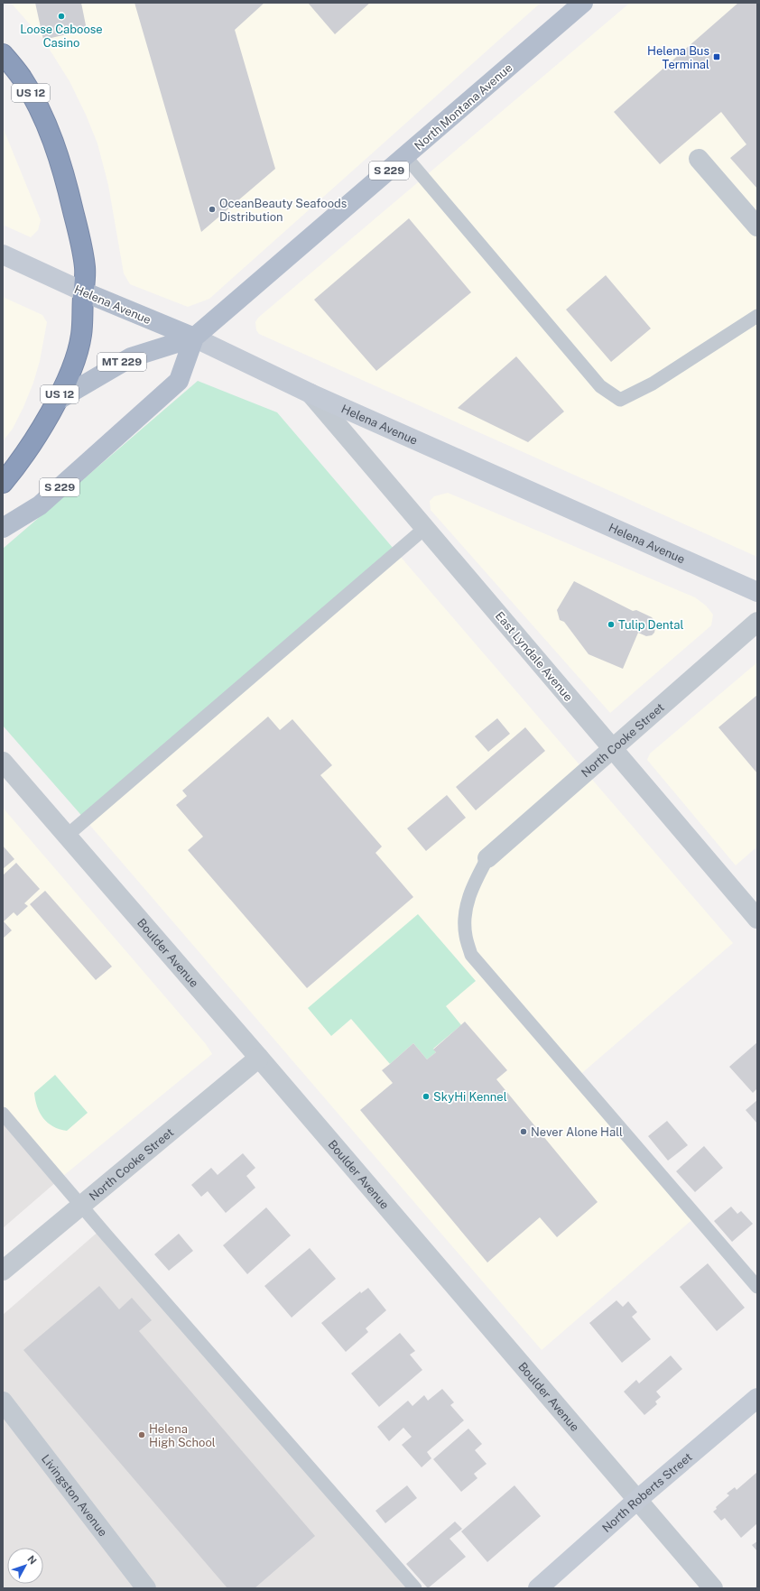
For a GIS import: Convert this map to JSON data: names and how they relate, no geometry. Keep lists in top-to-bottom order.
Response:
{
  "streets": {
    "highway": ["US 12", "North Montana Avenue"],
    "main road": ["S 229", "Helena Avenue", "MT 229"],
    "street": [
      "East Lyndale Avenue",
      "North Cooke Street",
      "Boulder Avenue",
      "North Roberts Street",
      "Livingston Avenue"
    ]
  },
  "crossings": [
    ["US 12", "North Montana Avenue"],
    ["US 12", "Helena Avenue"],
    ["North Montana Avenue", "Helena Avenue"],
    ["Helena Avenue", "East Lyndale Avenue"],
    ["East Lyndale Avenue", "North Cooke Street"],
    ["North Cooke Street", "Boulder Avenue"],
    ["Boulder Avenue", "North Roberts Street"]
  ],
  "places": {
    "other": [
      "Loose Caboose Casino",
      "OceanBeauty Seafoods Distribution",
      "Tulip Dental",
      "SkyHi Kennel",
      "Never Alone Hall",
      "Helena High School"
    ],
    "transit": ["Helena Bus Terminal"]
  },
  "north": "top right"
}
